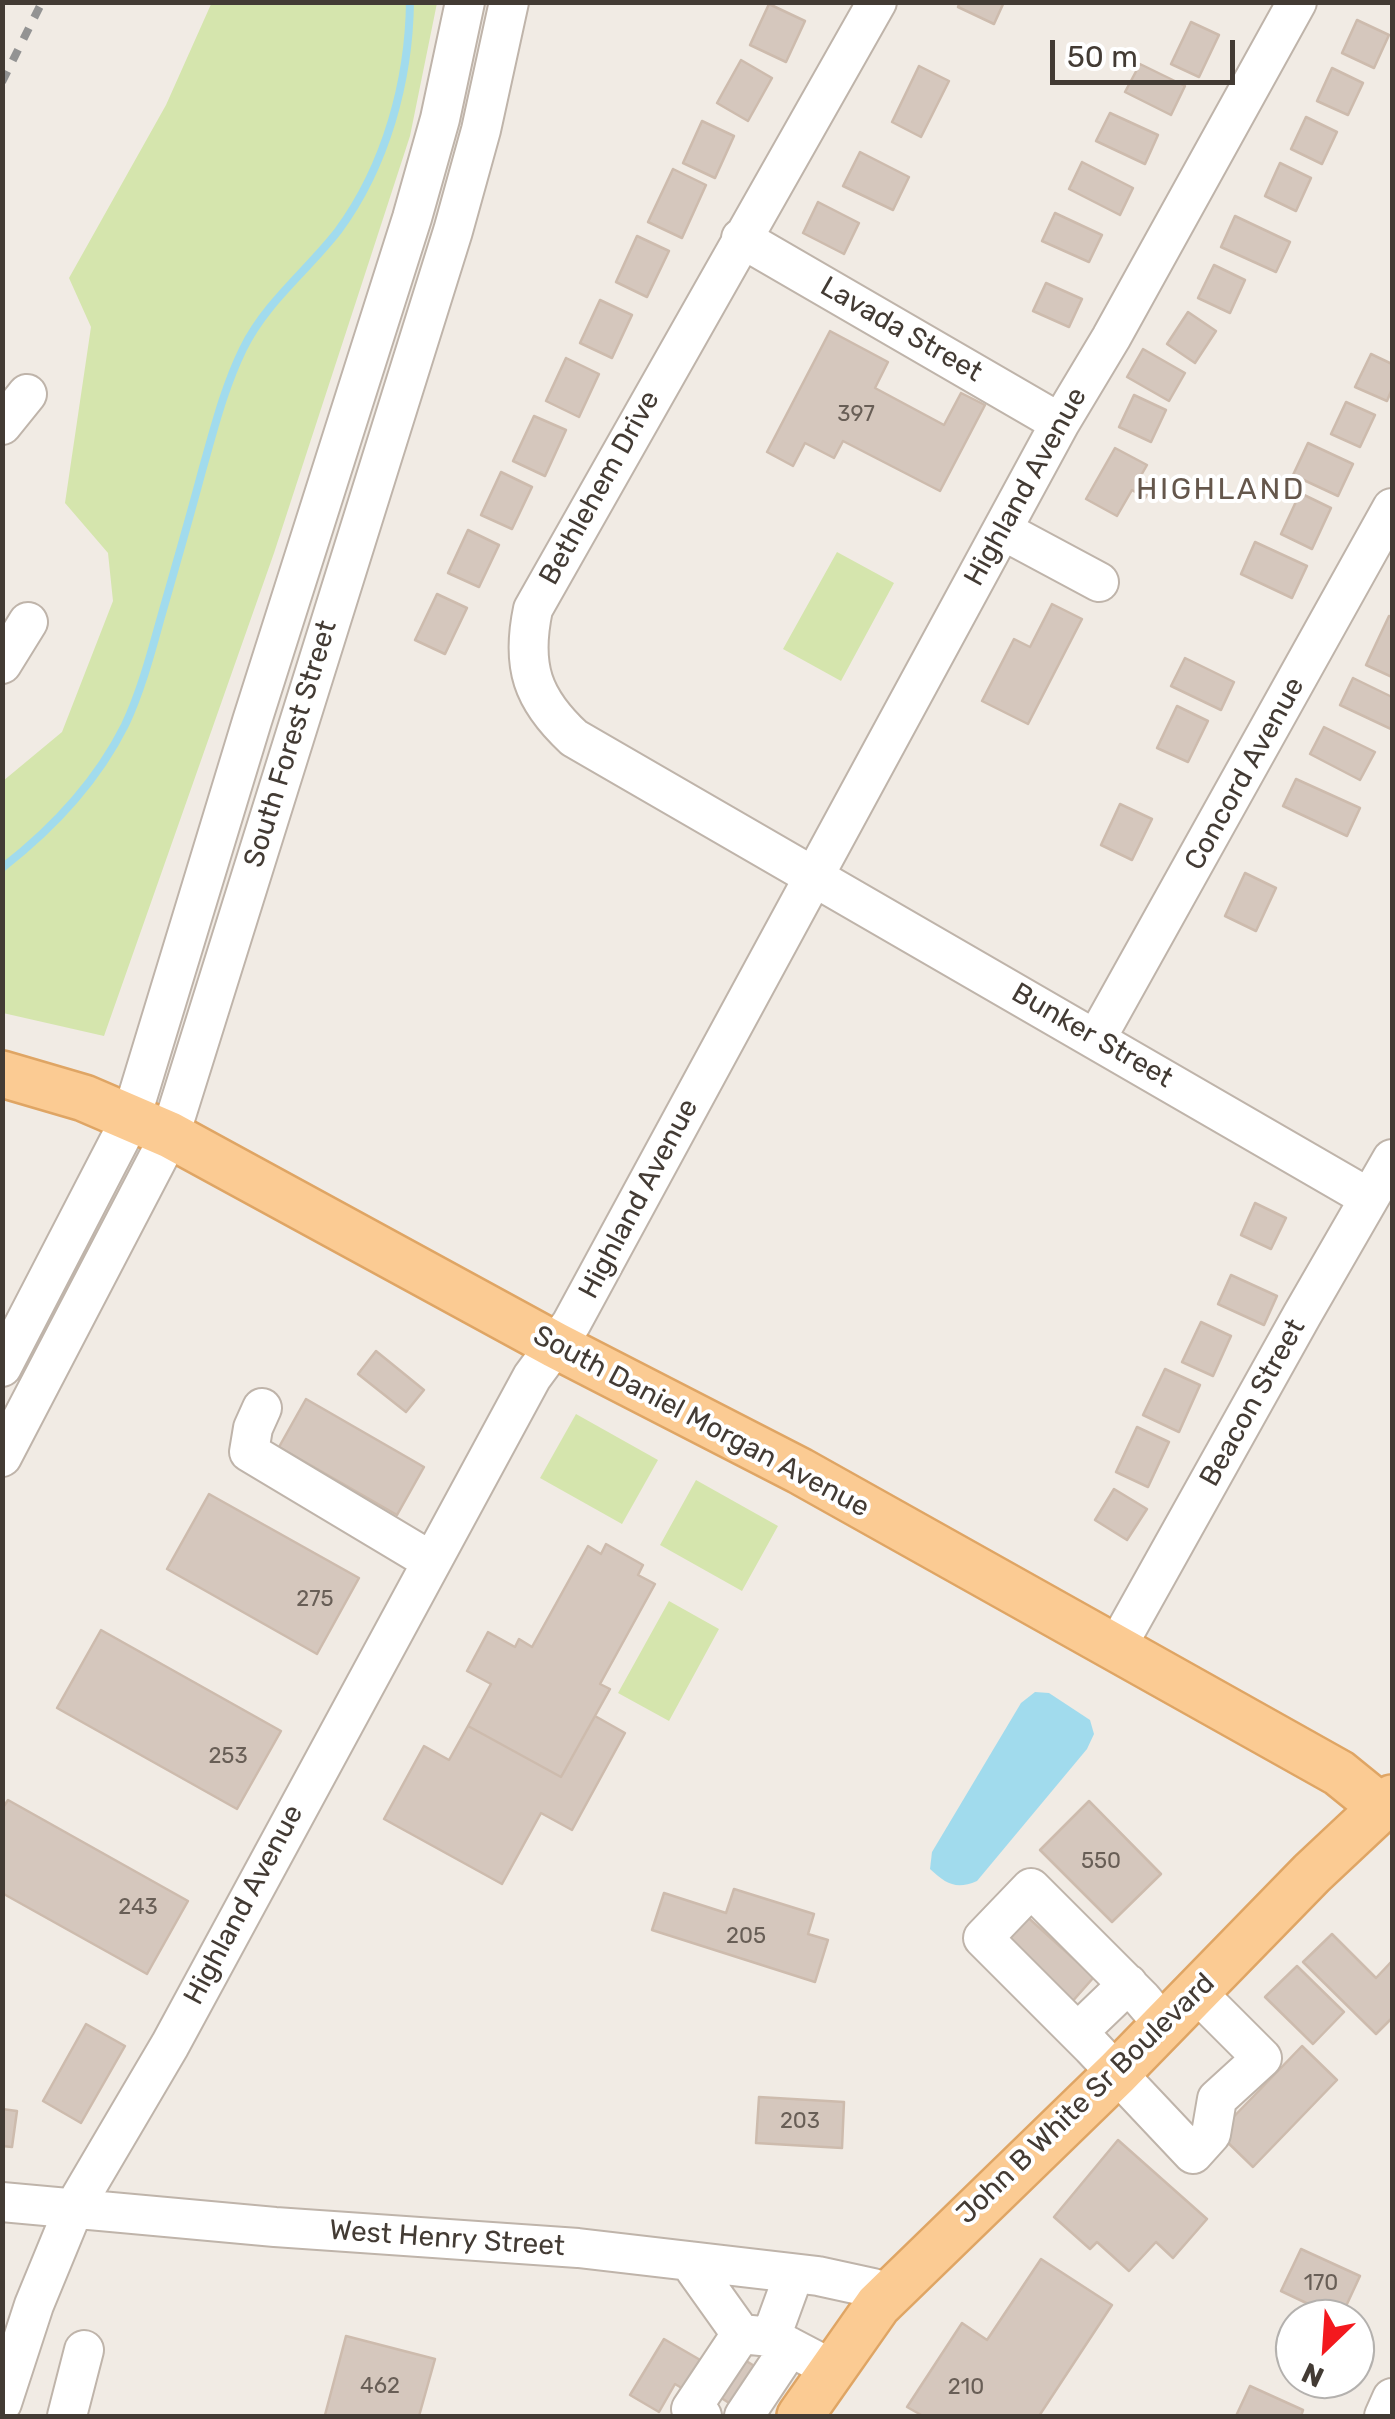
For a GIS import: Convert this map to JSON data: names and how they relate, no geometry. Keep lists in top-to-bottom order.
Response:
{
  "streets": {
    "main road": ["South Daniel Morgan Avenue", "John B White Sr Boulevard"],
    "street": [
      "Lavada Street",
      "Highland Avenue",
      "Bethlehem Drive",
      "South Forest Street",
      "Concord Avenue",
      "Bunker Street",
      "Beacon Street",
      "West Henry Street"
    ]
  },
  "crossings": [
    ["Lavada Street", "Highland Avenue"],
    ["Lavada Street", "Bethlehem Drive"],
    ["Highland Avenue", "Bethlehem Drive"],
    ["Highland Avenue", "Bunker Street"],
    ["Highland Avenue", "South Daniel Morgan Avenue"],
    ["Highland Avenue", "West Henry Street"],
    ["Bethlehem Drive", "Bunker Street"],
    ["South Forest Street", "South Daniel Morgan Avenue"],
    ["Concord Avenue", "Bunker Street"],
    ["Bunker Street", "Beacon Street"],
    ["Beacon Street", "South Daniel Morgan Avenue"],
    ["South Daniel Morgan Avenue", "John B White Sr Boulevard"],
    ["John B White Sr Boulevard", "West Henry Street"]
  ],
  "districts": ["HIGHLAND"],
  "house_numbers": [
    "397",
    "275",
    "253",
    "550",
    "243",
    "205",
    "203",
    "170",
    "462",
    "210"
  ],
  "scale_bar": "50 m",
  "north": "bottom left"
}
